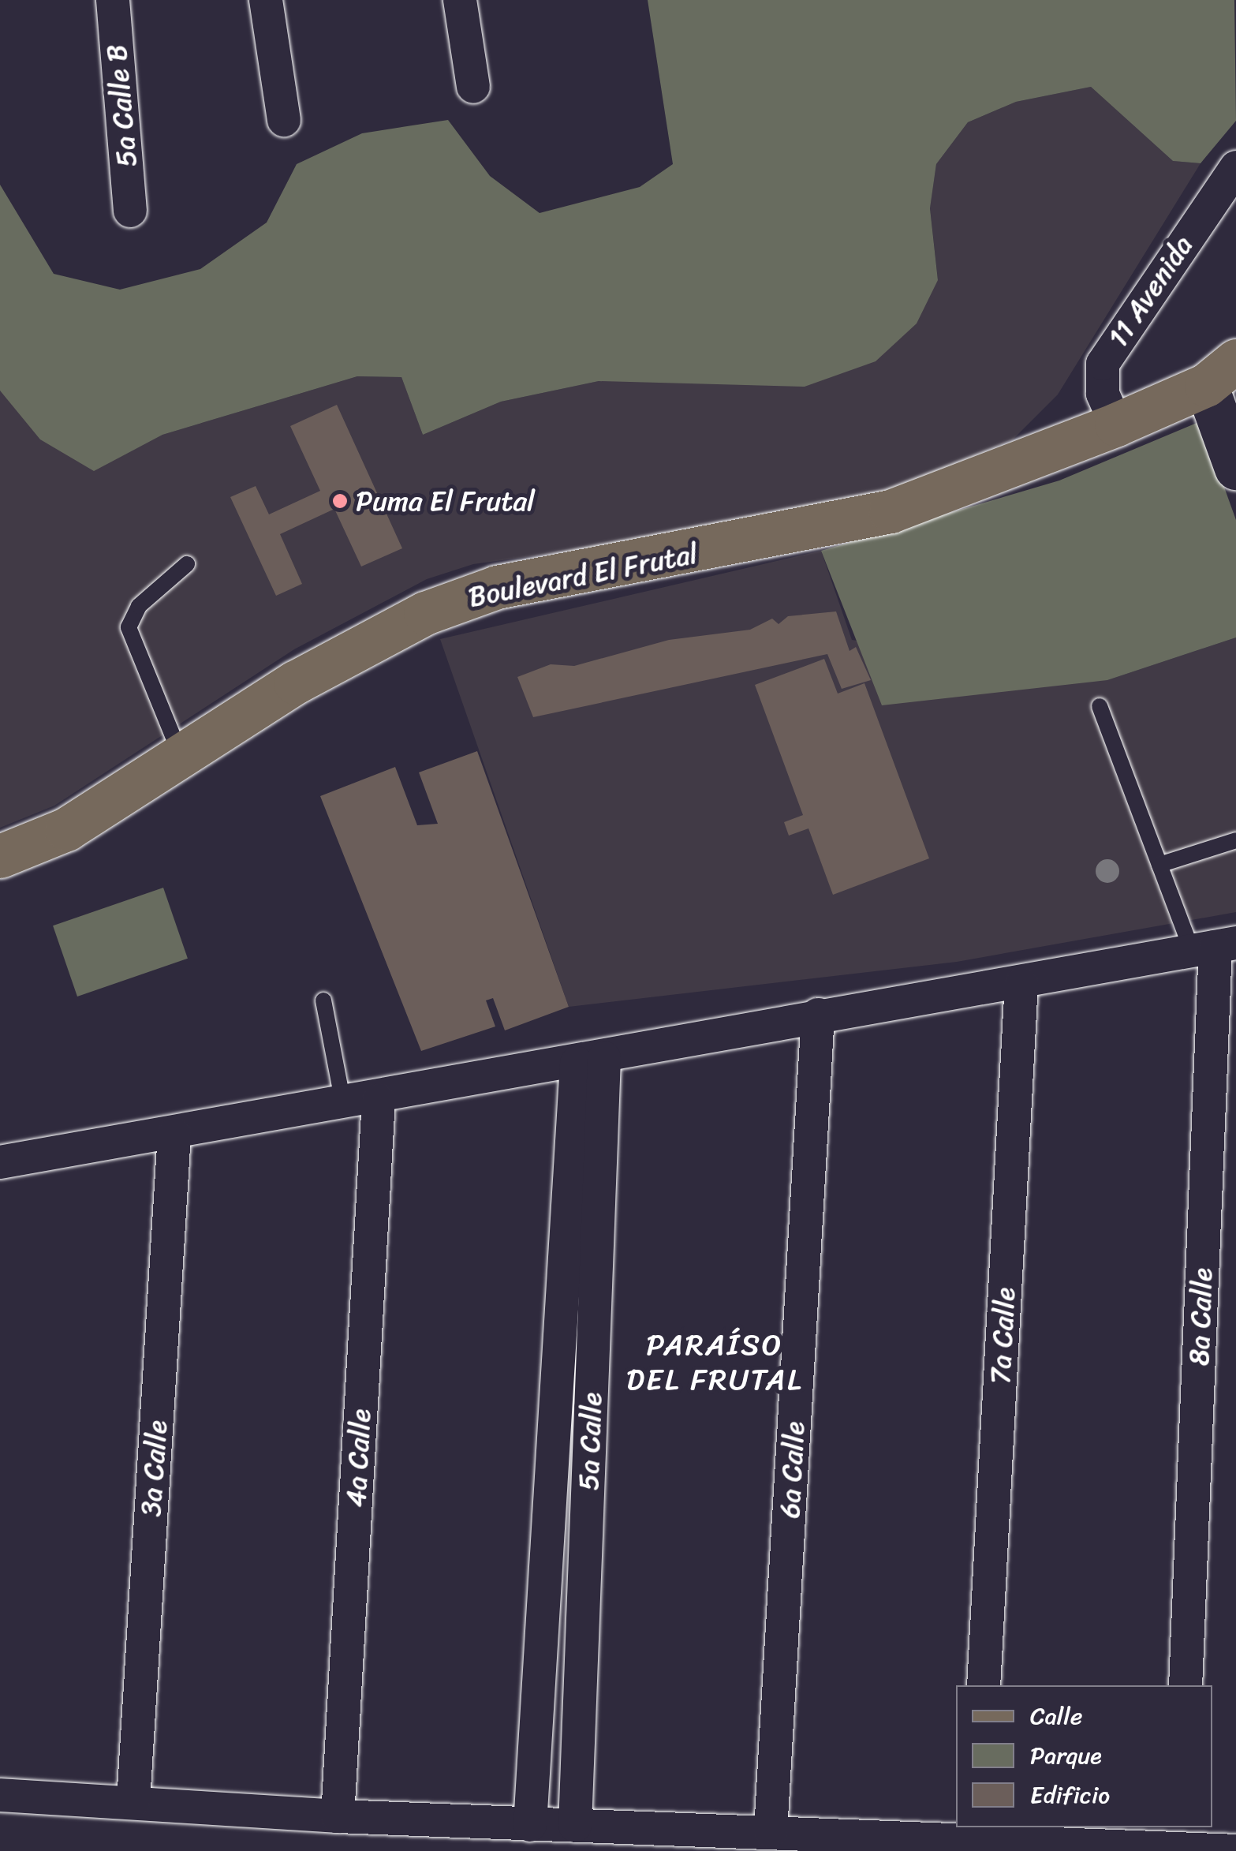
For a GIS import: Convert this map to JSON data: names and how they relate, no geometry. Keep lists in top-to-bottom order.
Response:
{
  "streets": {
    "main road": ["Boulevard El Frutal"],
    "street": [
      "5a Calle B",
      "11 Avenida",
      "8a Calle",
      "7a Calle",
      "5a Calle",
      "4a Calle",
      "3a Calle",
      "6a Calle"
    ]
  },
  "crossings": [
    ["11 Avenida", "Boulevard El Frutal"]
  ],
  "districts": ["PARAÍSO DEL FRUTAL"],
  "places": ["Puma El Frutal"],
  "legend": ["Calle", "Parque", "Edificio"]
}
